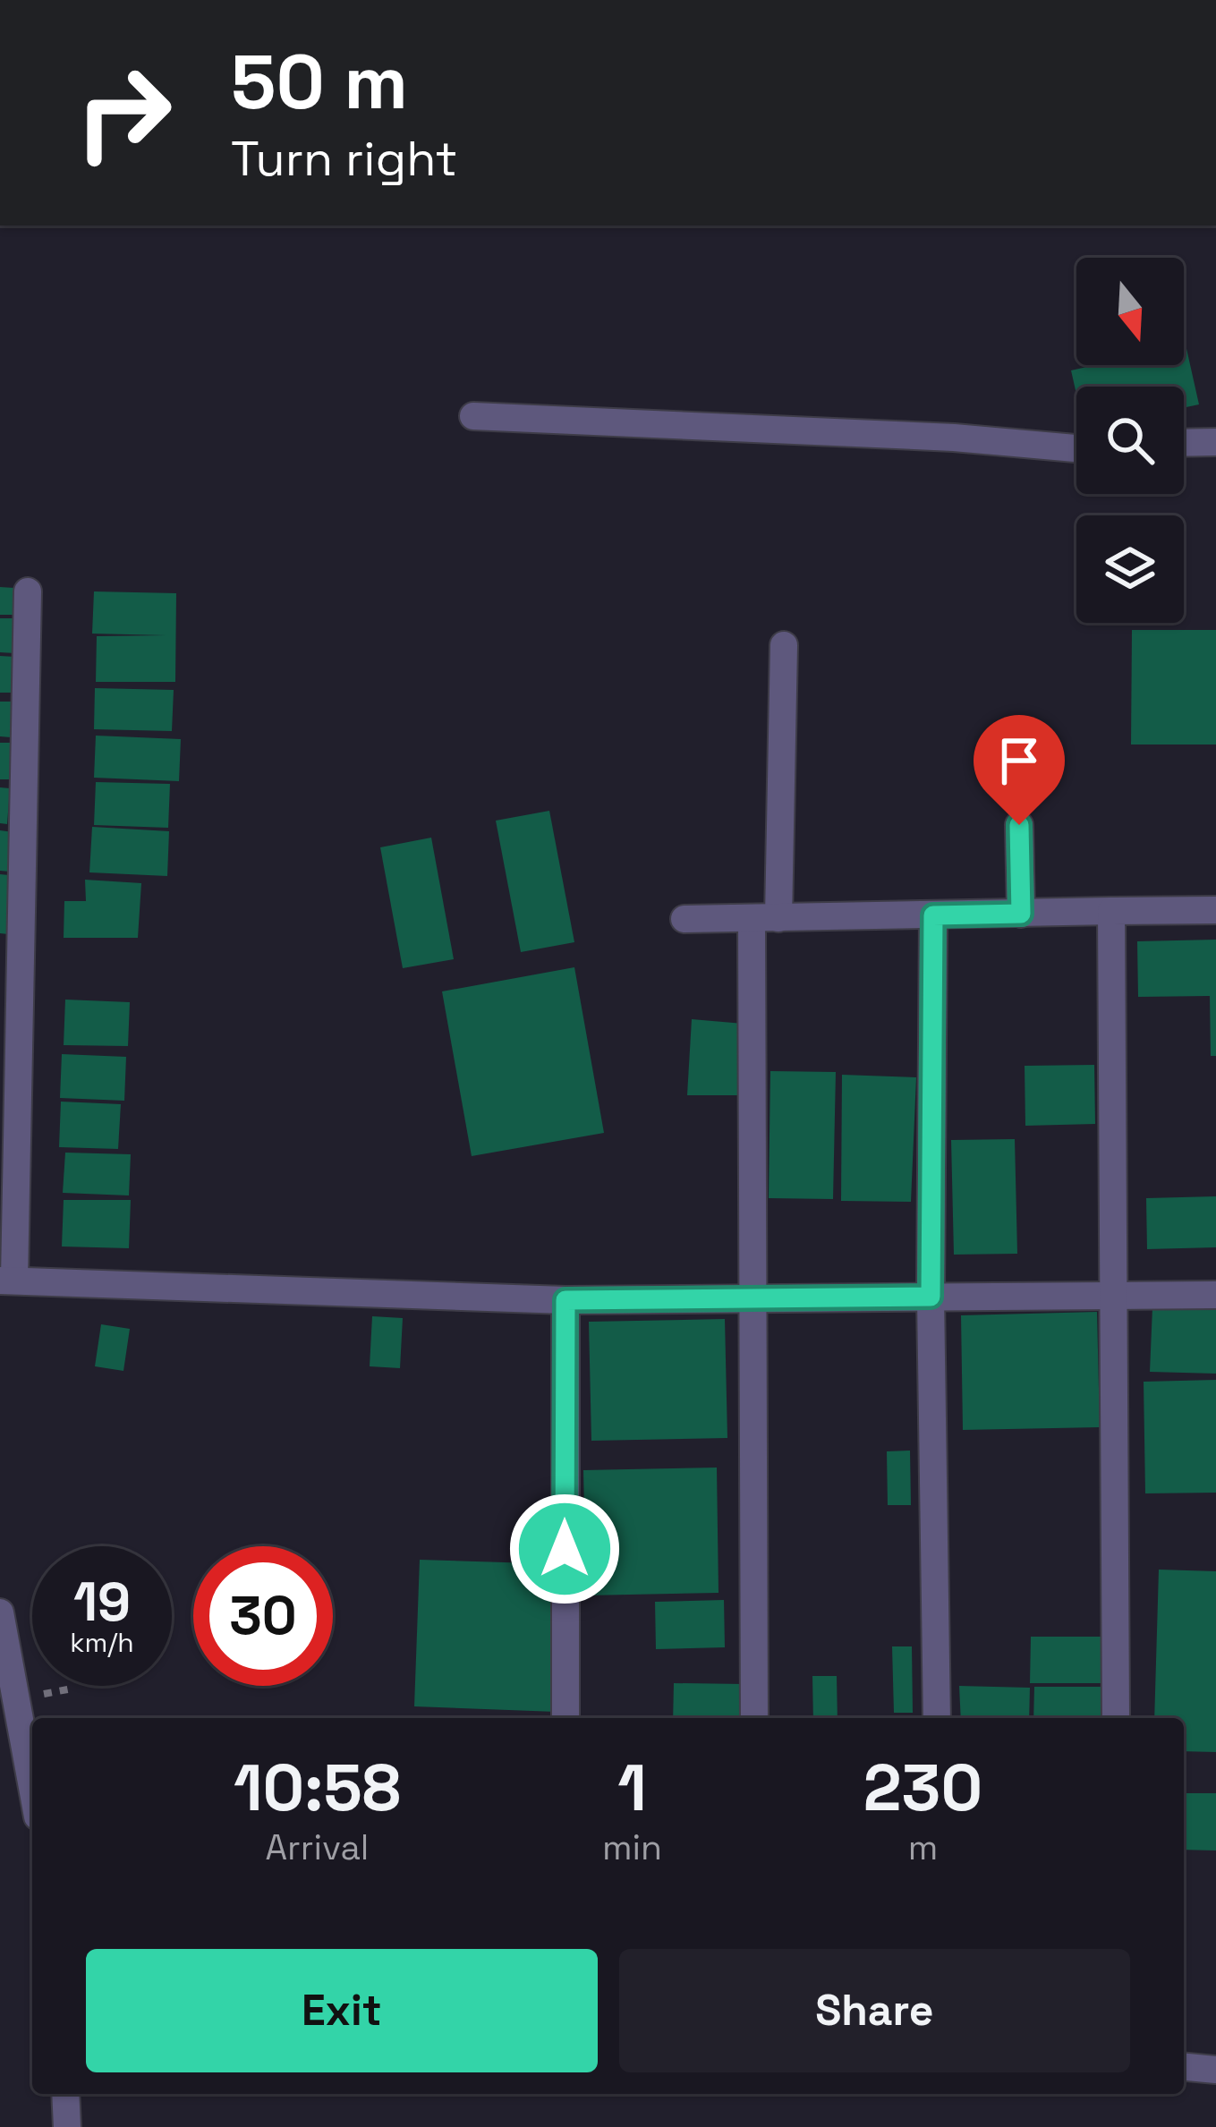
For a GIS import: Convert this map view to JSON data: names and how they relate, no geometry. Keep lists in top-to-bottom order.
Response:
{
  "north": "bottom",
  "page": {
    "turn": ["50 m", "Turn right"],
    "speed": "19 km/h",
    "limit": "30",
    "eta": [
      "10:58",
      "Arrival",
      "1",
      "min",
      "230",
      "m"
    ],
    "buttons": ["Exit", "Share"]
  }
}
